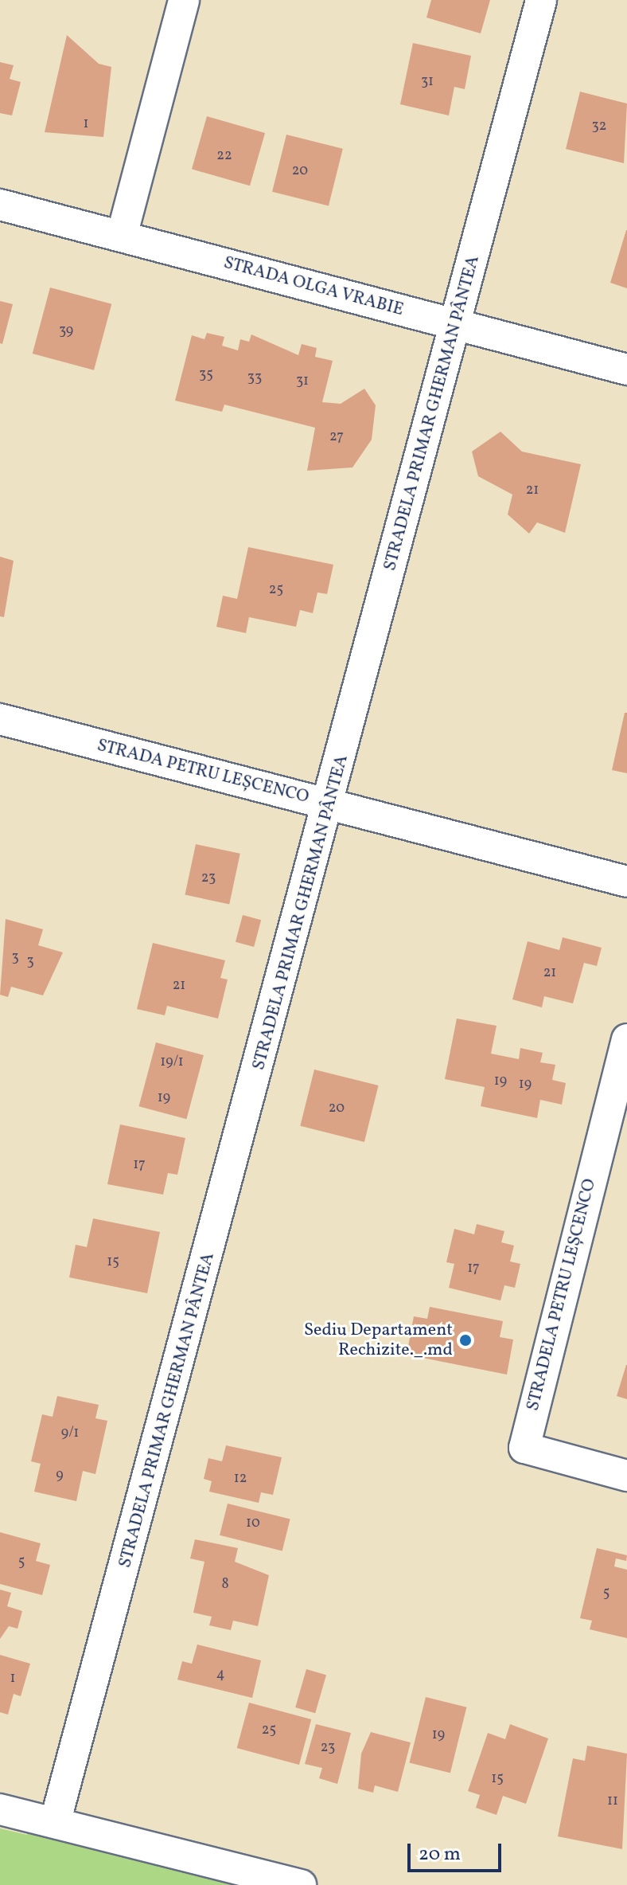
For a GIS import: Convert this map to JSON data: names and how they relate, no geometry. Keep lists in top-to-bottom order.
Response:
{
  "streets": {
    "street": [
      "STRADA OLGA VRABIE",
      "STRADELA PRIMAR GHERMAN PÂNTEA",
      "STRADA PETRU LEȘCENCO",
      "STRADELA PETRU LEȘCENCO"
    ]
  },
  "crossings": [
    ["STRADA OLGA VRABIE", "STRADELA PRIMAR GHERMAN PÂNTEA"],
    ["STRADELA PRIMAR GHERMAN PÂNTEA", "STRADA PETRU LEȘCENCO"]
  ],
  "places": ["Sediu Departament Rechizite._.md"],
  "house_numbers": [
    "31",
    "1",
    "32",
    "22",
    "20",
    "39",
    "35",
    "33",
    "31",
    "27",
    "21",
    "25",
    "23",
    "3",
    "3",
    "21",
    "21",
    "19/1",
    "19",
    "19",
    "19",
    "20",
    "17",
    "15",
    "17",
    "9/1",
    "9",
    "12",
    "10",
    "5",
    "8",
    "5",
    "4",
    "1",
    "25",
    "19",
    "23",
    "15",
    "11"
  ],
  "scale_bar": "20 m"
}
